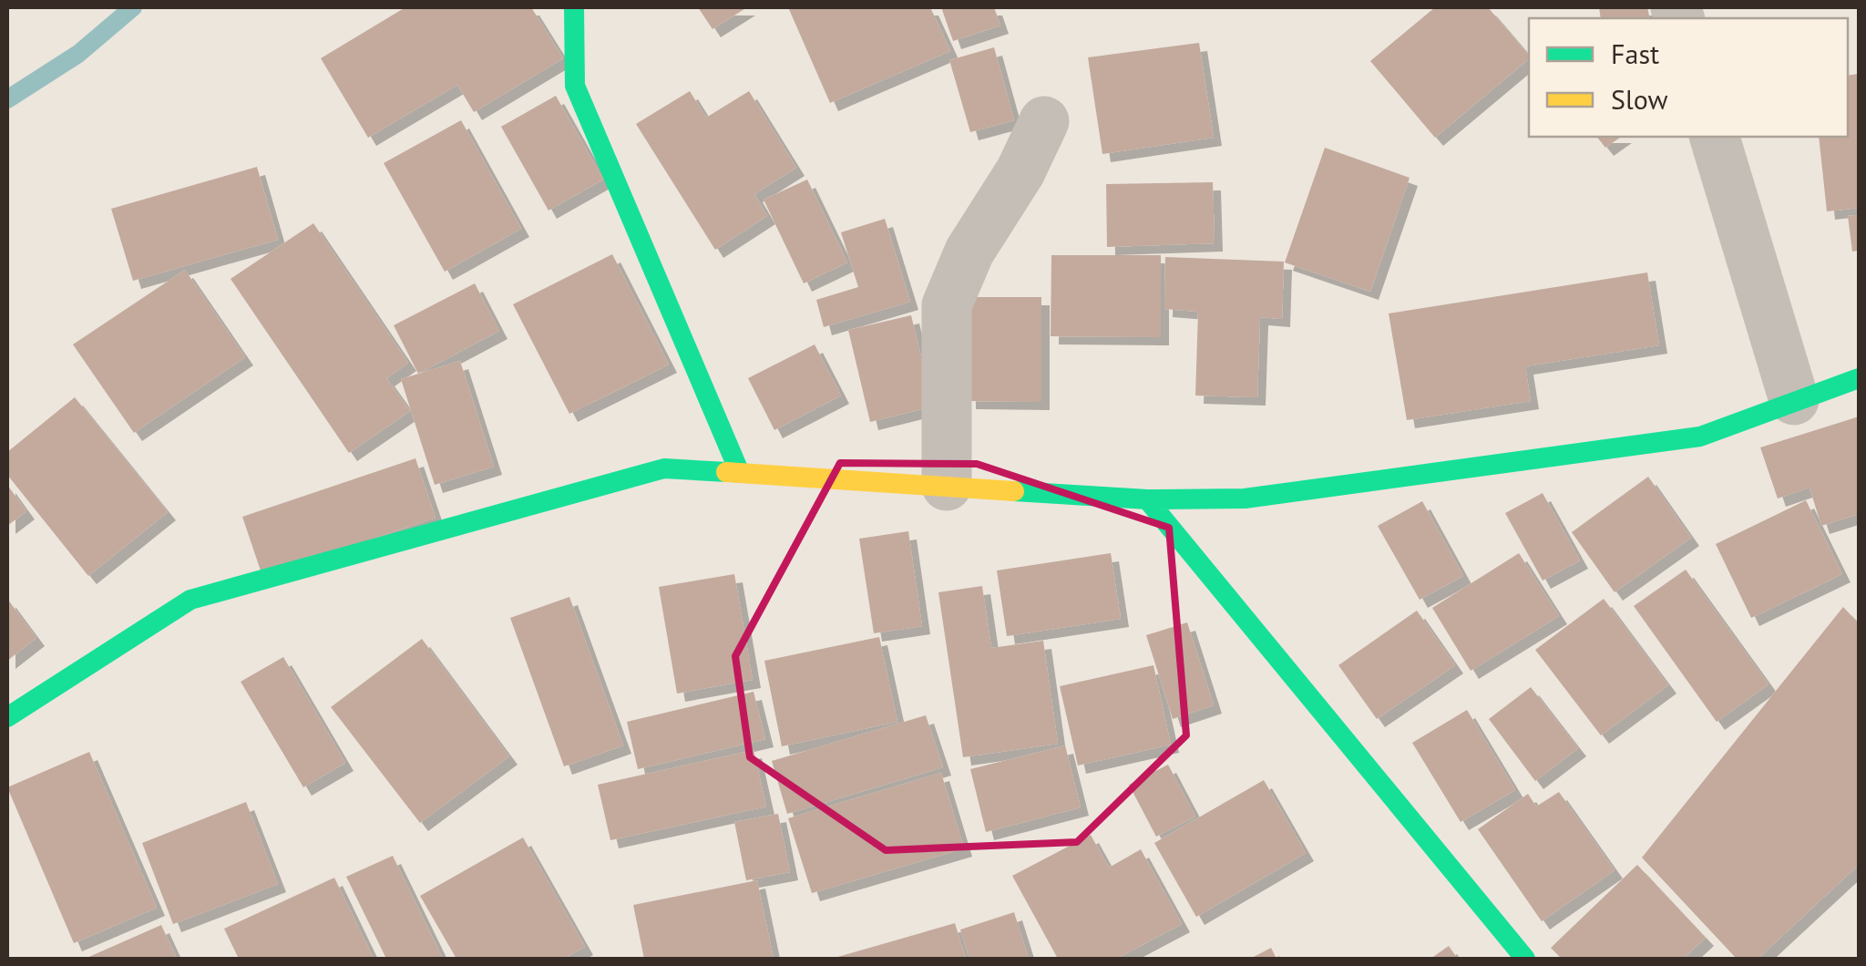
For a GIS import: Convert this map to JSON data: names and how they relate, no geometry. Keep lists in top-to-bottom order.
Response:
{
  "legend": ["Fast", "Slow"]
}
